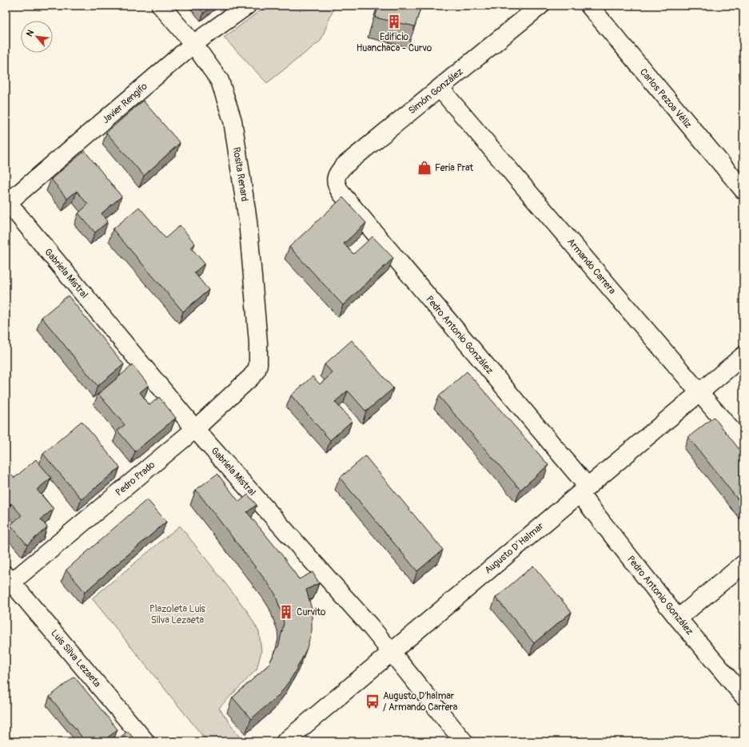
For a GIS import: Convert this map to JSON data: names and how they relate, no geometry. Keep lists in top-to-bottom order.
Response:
{
  "streets": {
    "street": [
      "Simón González",
      "Carlos Pezoa Véliz",
      "Javier Rengifo",
      "Rosita Renard",
      "Armando Carrera",
      "Gabriela Mistral",
      "Pedro Antonio González",
      "Pedro Prado",
      "Augusto D´Halmar",
      "Luis Silva Lezaeta"
    ]
  },
  "crossings": [
    ["Simón González", "Armando Carrera"],
    ["Simón González", "Pedro Antonio González"],
    ["Javier Rengifo", "Rosita Renard"],
    ["Javier Rengifo", "Gabriela Mistral"],
    ["Rosita Renard", "Pedro Prado"],
    ["Armando Carrera", "Augusto D´Halmar"],
    ["Gabriela Mistral", "Pedro Prado"],
    ["Gabriela Mistral", "Augusto D´Halmar"],
    ["Pedro Antonio González", "Augusto D´Halmar"],
    ["Pedro Prado", "Luis Silva Lezaeta"]
  ],
  "parks": ["Plazoleta Luis Silva Lezaeta"],
  "places": {
    "building": ["Edificio Huanchaca - Curvo", "Curvito"],
    "shop": ["Feria Prat"],
    "bus stop": ["Augusto D'halmar / Armando Carrera"]
  },
  "north": "top left"
}
